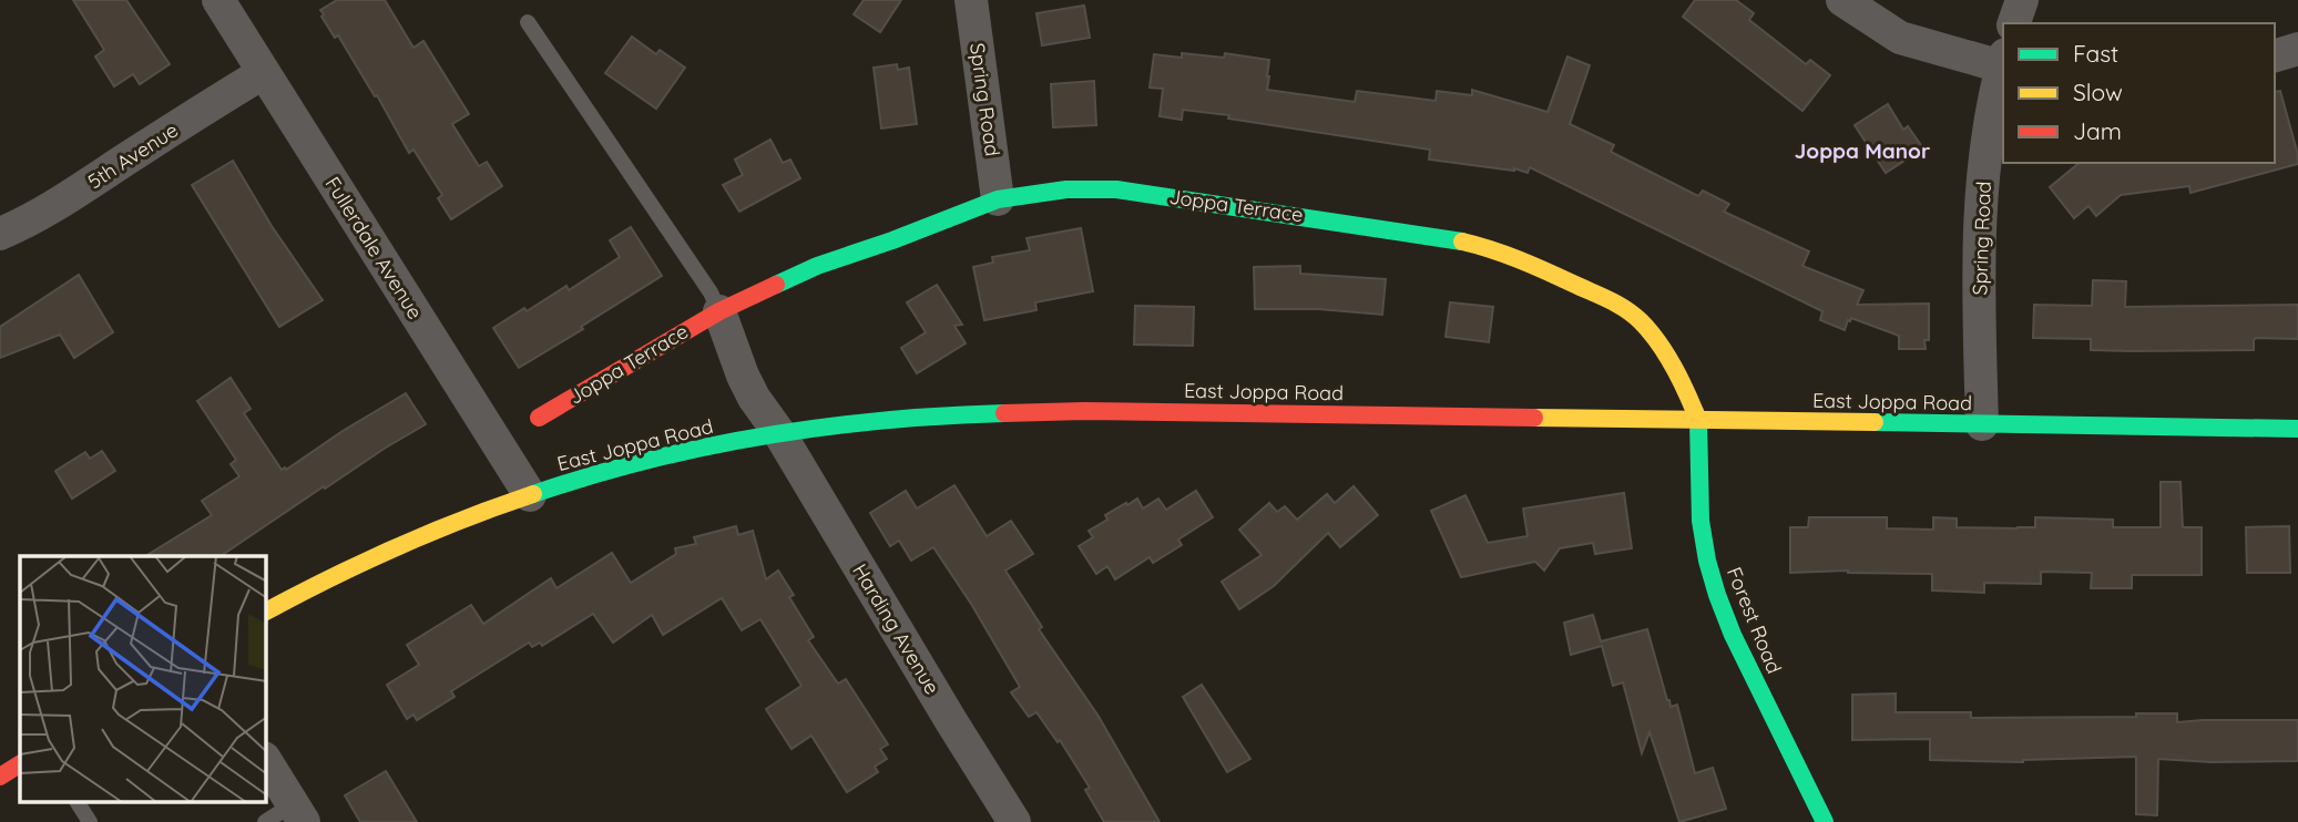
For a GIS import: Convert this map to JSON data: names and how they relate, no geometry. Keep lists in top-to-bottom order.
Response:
{
  "streets": {
    "main road": ["Joppa Terrace", "East Joppa Road", "Forest Road"],
    "street": [
      "Spring Road",
      "5th Avenue",
      "Fullerdale Avenue",
      "Harding Avenue"
    ]
  },
  "crossings": [
    ["Spring Road", "Joppa Terrace"],
    ["Spring Road", "East Joppa Road"],
    ["5th Avenue", "Fullerdale Avenue"],
    ["Joppa Terrace", "East Joppa Road"],
    ["Joppa Terrace", "Forest Road"],
    ["Fullerdale Avenue", "East Joppa Road"],
    ["East Joppa Road", "Forest Road"],
    ["East Joppa Road", "Harding Avenue"]
  ],
  "districts": ["Joppa Manor"],
  "legend": ["Fast", "Slow", "Jam"]
}
